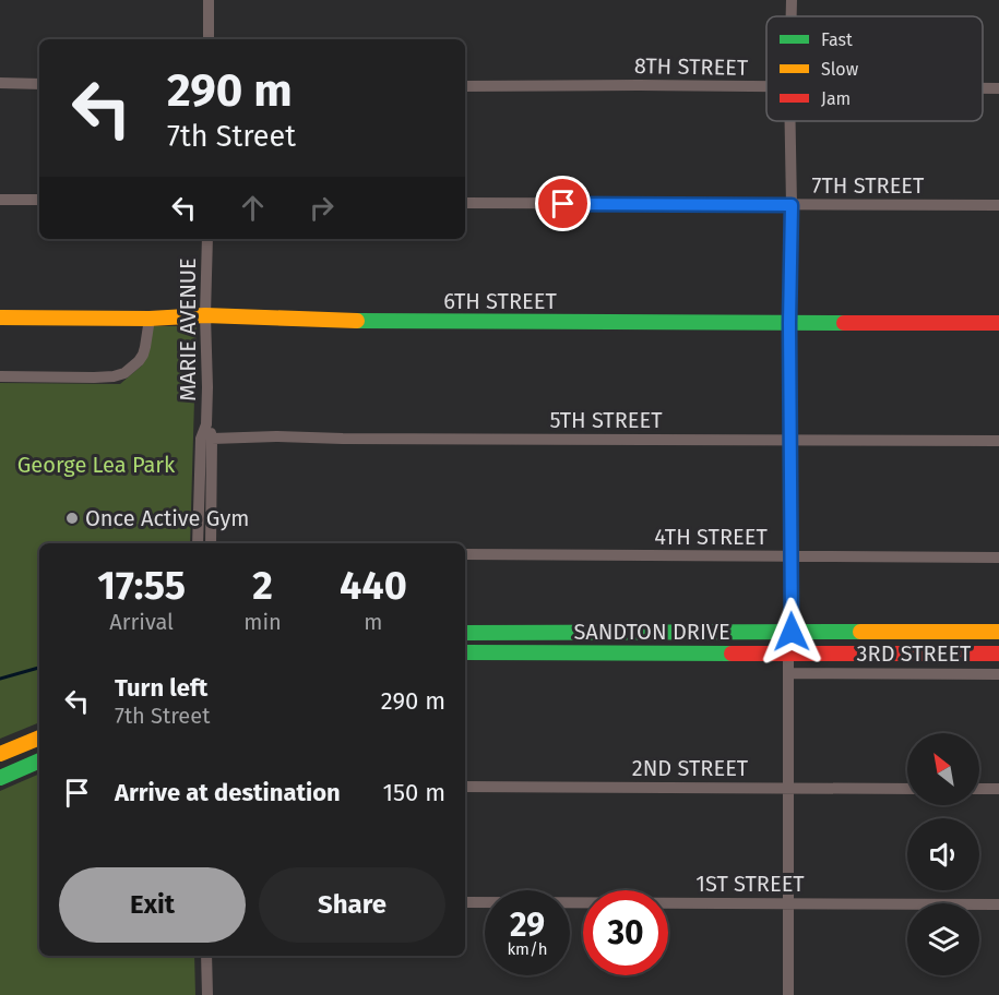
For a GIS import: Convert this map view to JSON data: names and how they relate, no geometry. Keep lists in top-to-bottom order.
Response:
{
  "streets": {
    "main road": ["6TH STREET", "SANDTON DRIVE"],
    "street": [
      "8TH STREET",
      "7TH STREET",
      "MARIE AVENUE",
      "5TH STREET",
      "4TH STREET",
      "3RD STREET",
      "2ND STREET",
      "1ST STREET"
    ]
  },
  "crossings": [
    ["6TH STREET", "MARIE AVENUE"],
    ["MARIE AVENUE", "5TH STREET"]
  ],
  "parks": ["George Lea Park"],
  "places": ["Once Active Gym"],
  "legend": ["Fast", "Slow", "Jam"],
  "north": "top left",
  "page": {
    "turn": ["290 m", "7th Street"],
    "eta": [
      "17:55",
      "Arrival",
      "2",
      "min",
      "440",
      "m"
    ],
    "list": [
      {
        "name": "Turn left",
        "note": "7th Street",
        "value": "290 m"
      },
      {
        "name": "Arrive at destination",
        "value": "150 m"
      }
    ],
    "buttons": ["Exit", "Share"],
    "speed": "29 km/h",
    "limit": "30"
  }
}
